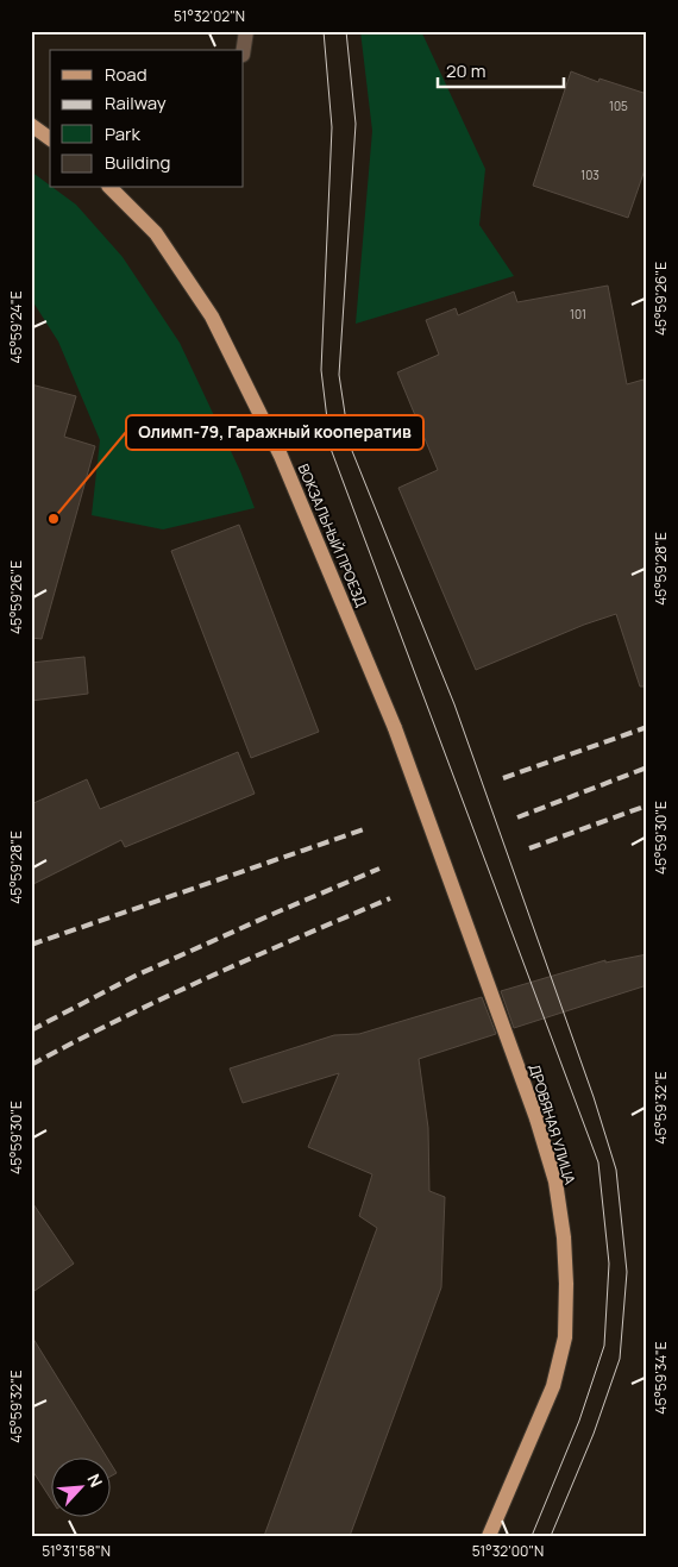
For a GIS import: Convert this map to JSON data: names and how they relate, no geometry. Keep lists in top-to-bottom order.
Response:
{
  "streets": {
    "main road": ["ВОКЗАЛЬНЫЙ ПРОЕЗД", "ДРОВЯНАЯ УЛИЦА"]
  },
  "crossings": [
    ["ВОКЗАЛЬНЫЙ ПРОЕЗД", "ДРОВЯНАЯ УЛИЦА"]
  ],
  "places": ["Олимп-79, Гаражный кооператив"],
  "house_numbers": ["105", "103", "101"],
  "legend": [
    "Road",
    "Railway",
    "Park",
    "Building"
  ],
  "scale_bar": "20 m",
  "north": "top right",
  "coordinates": [
    "51°32'02\"N",
    "45°59'26\"E",
    "45°59'24\"E",
    "45°59'28\"E",
    "45°59'30\"E",
    "45°59'32\"E",
    "45°59'34\"E",
    "51°31'58\"N",
    "51°32'00\"N"
  ]
}
